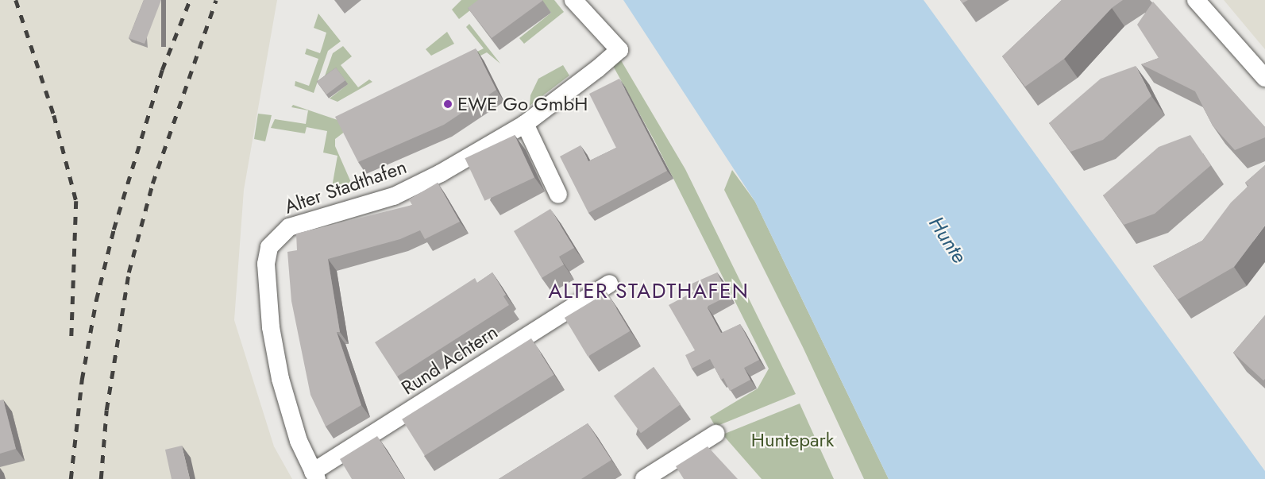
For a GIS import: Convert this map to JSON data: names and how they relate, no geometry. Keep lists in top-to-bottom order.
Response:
{
  "streets": {
    "street": ["Alter Stadthafen", "Rund Achtern"]
  },
  "crossings": [
    ["Alter Stadthafen", "Rund Achtern"]
  ],
  "districts": ["ALTER STADTHAFEN"],
  "water": ["Hunte"],
  "parks": ["Huntepark"],
  "places": ["EWE Go GmbH"]
}
